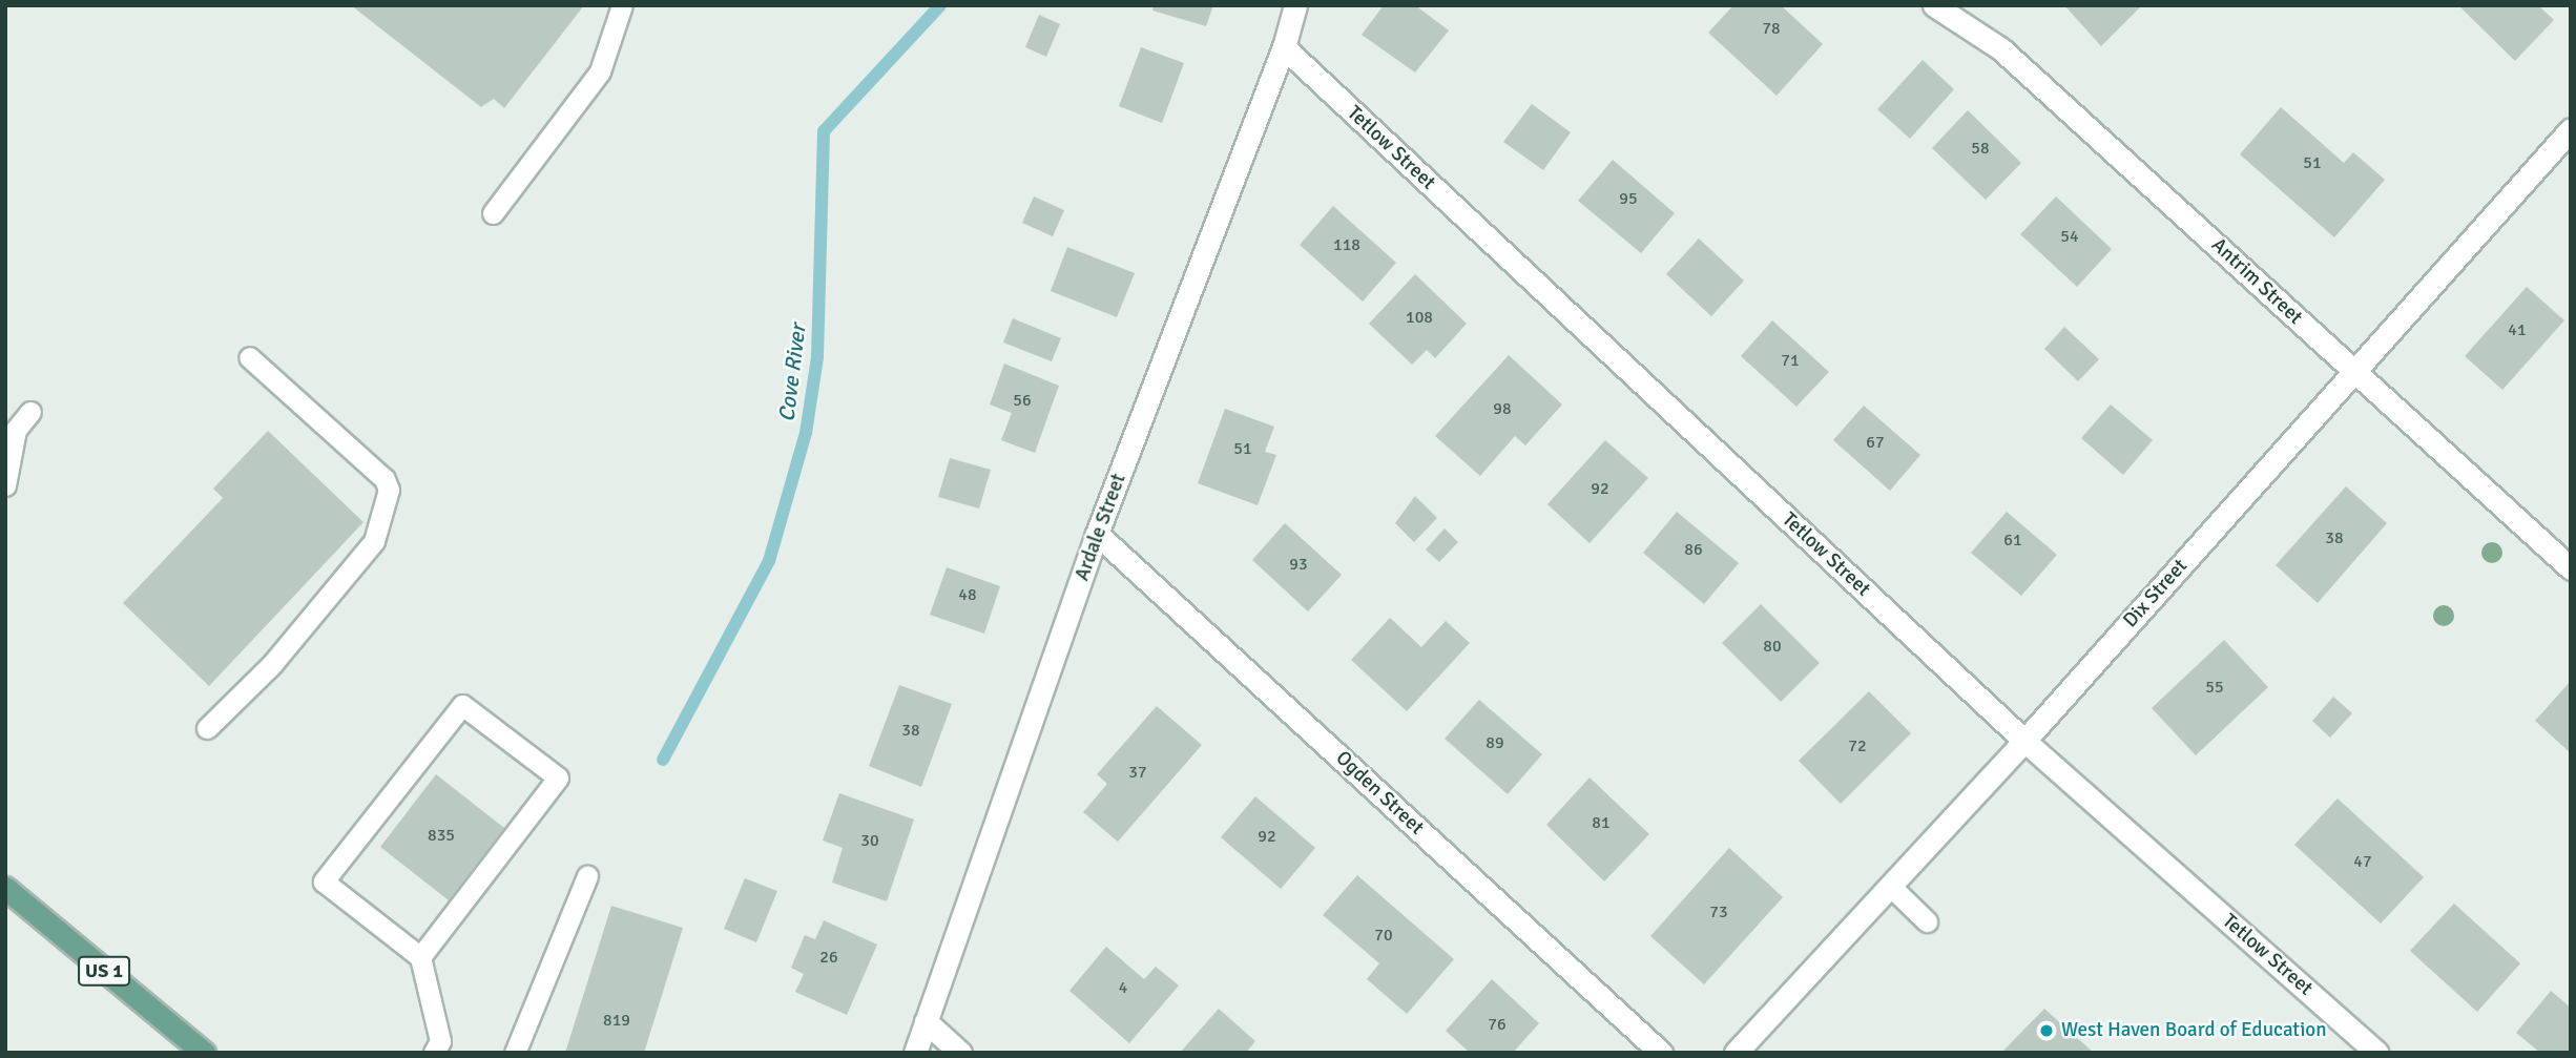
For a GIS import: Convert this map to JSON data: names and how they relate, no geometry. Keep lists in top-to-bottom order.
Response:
{
  "streets": {
    "main road": ["US 1"],
    "street": [
      "Tetlow Street",
      "Antrim Street",
      "Ardale Street",
      "Dix Street",
      "Ogden Street"
    ]
  },
  "crossings": [
    ["Tetlow Street", "Ardale Street"],
    ["Tetlow Street", "Dix Street"],
    ["Antrim Street", "Dix Street"],
    ["Ardale Street", "Ogden Street"]
  ],
  "water": ["Cove River"],
  "places": ["West Haven Board of Education"],
  "house_numbers": [
    "78",
    "58",
    "51",
    "95",
    "54",
    "118",
    "108",
    "41",
    "71",
    "56",
    "98",
    "67",
    "51",
    "92",
    "38",
    "61",
    "86",
    "93",
    "48",
    "80",
    "55",
    "38",
    "89",
    "72",
    "37",
    "81",
    "835",
    "92",
    "30",
    "47",
    "73",
    "70",
    "26",
    "4",
    "819",
    "76"
  ]
}
